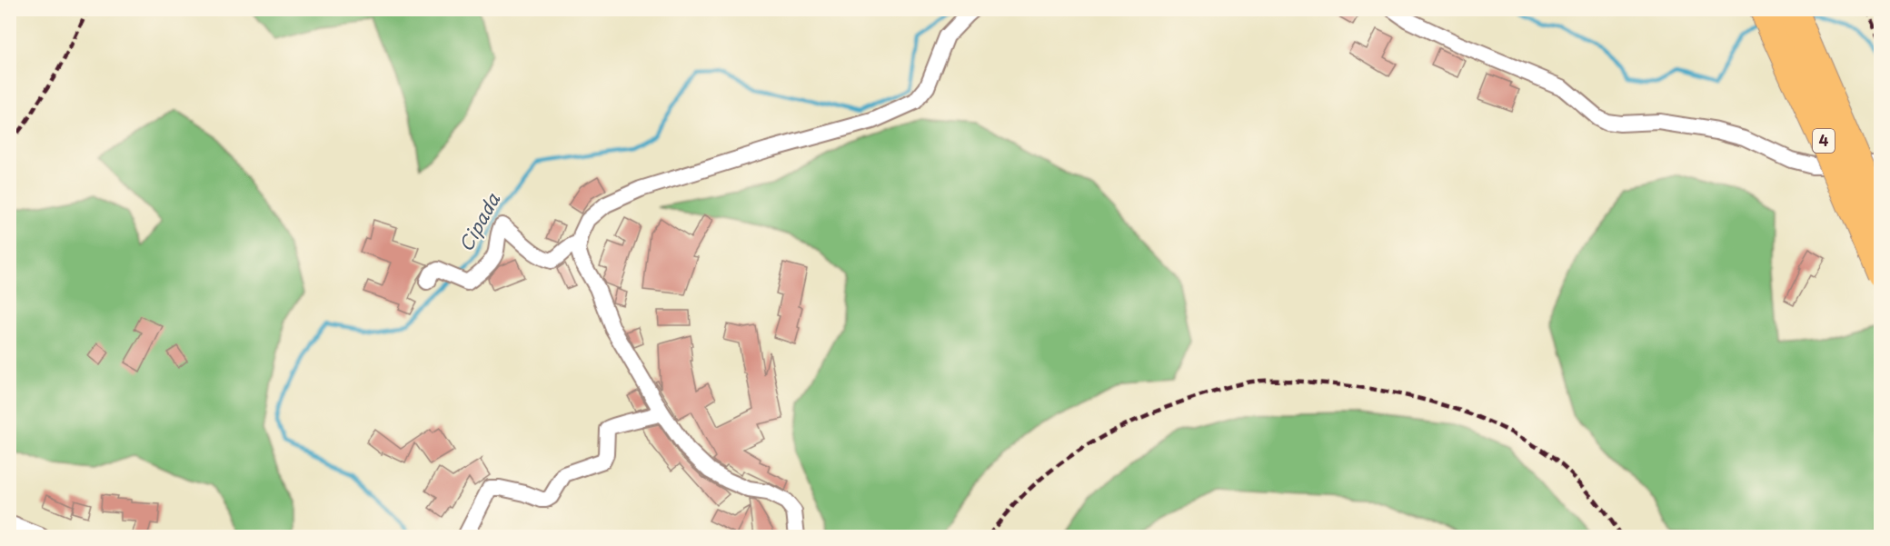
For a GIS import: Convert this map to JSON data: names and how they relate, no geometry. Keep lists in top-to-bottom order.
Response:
{
  "streets": {
    "highway": ["4"]
  },
  "water": ["Cipada"]
}
